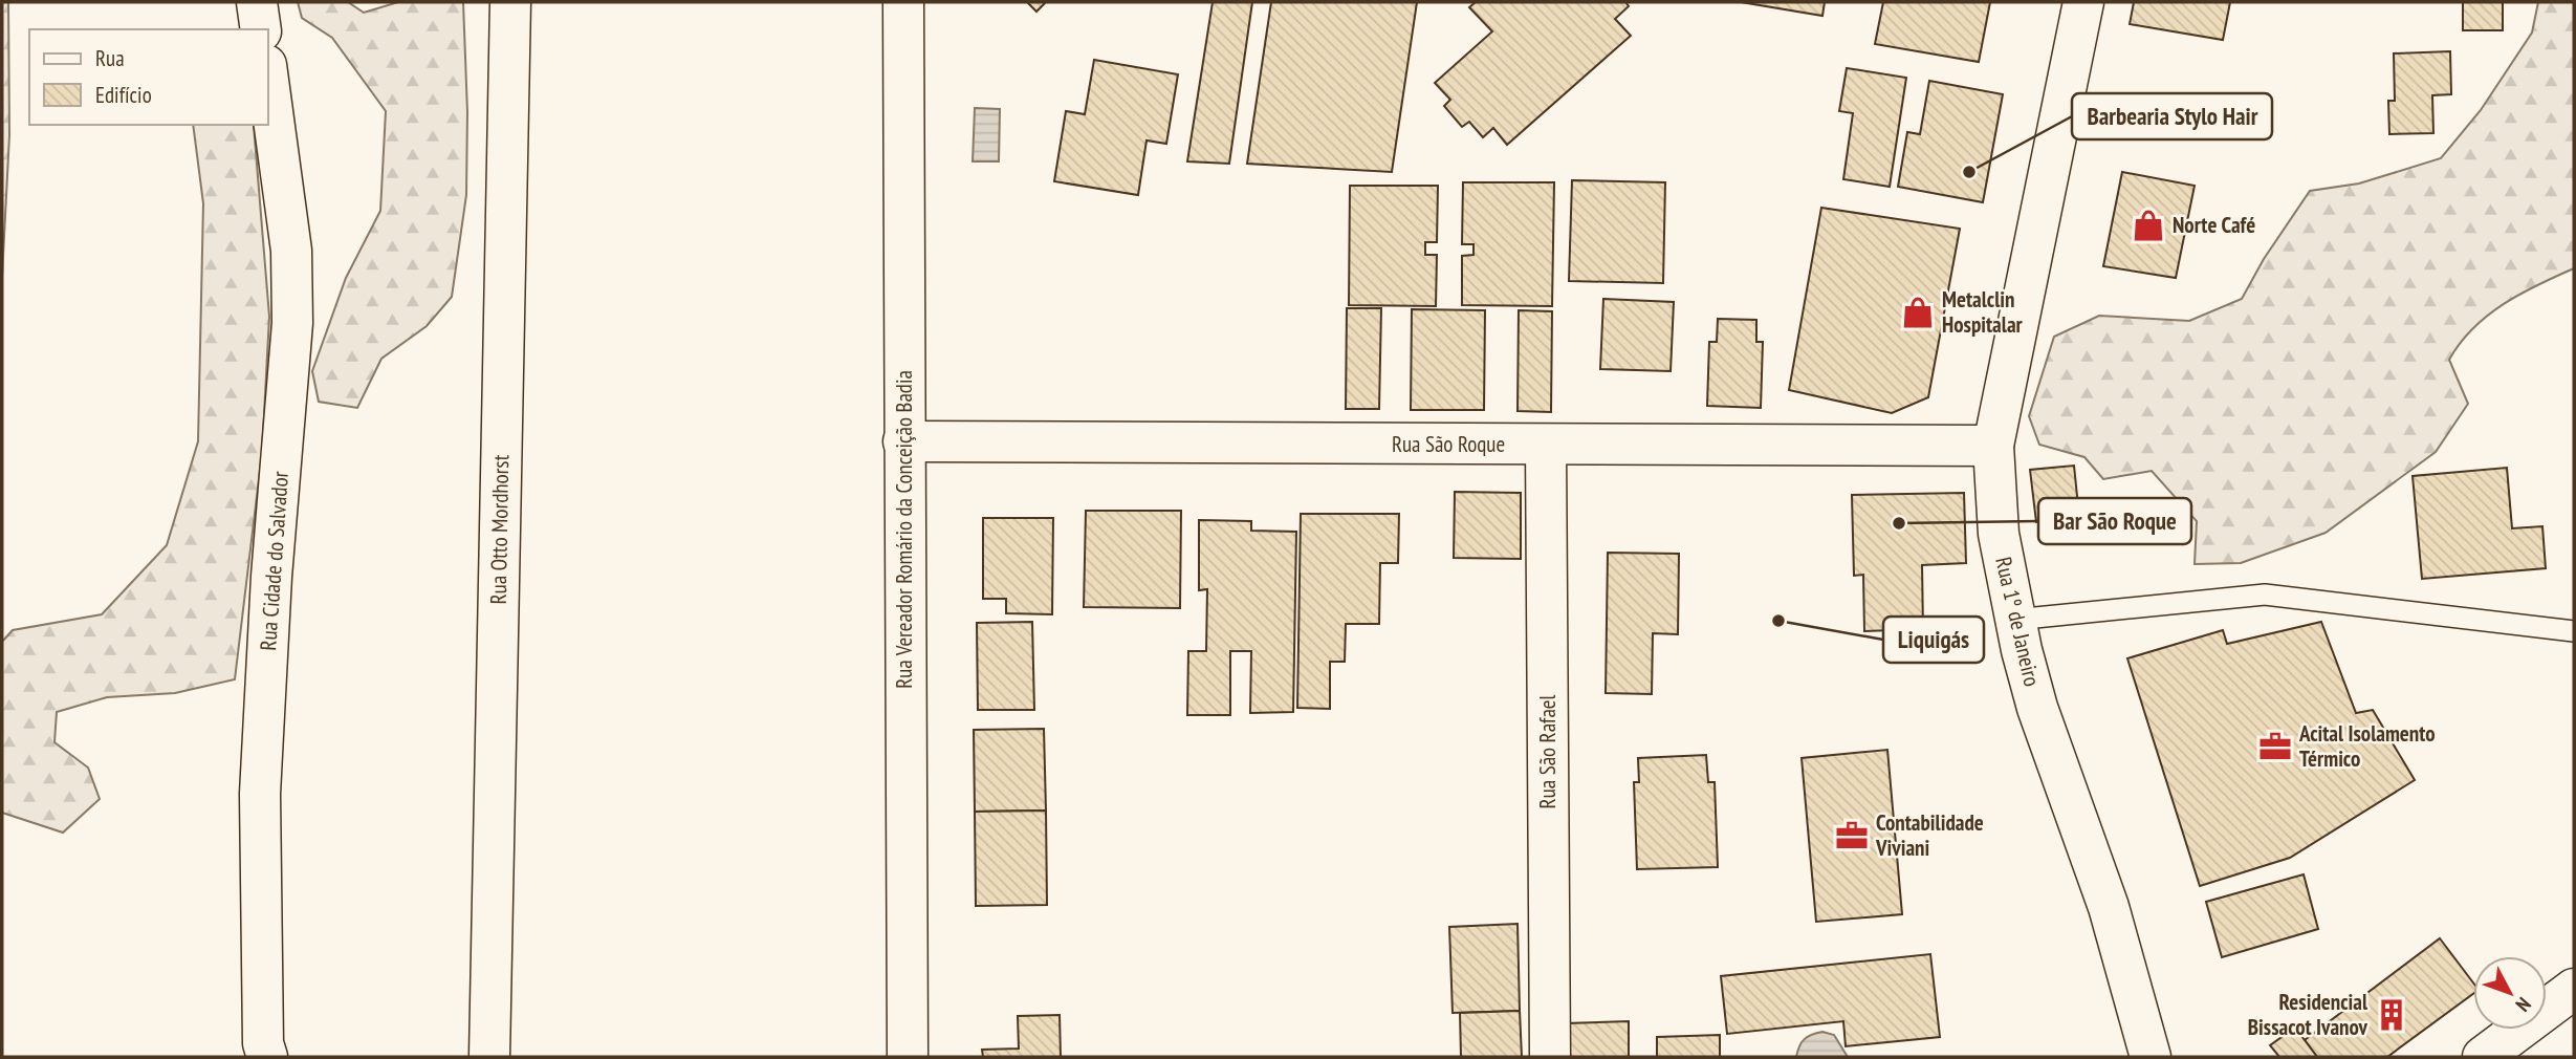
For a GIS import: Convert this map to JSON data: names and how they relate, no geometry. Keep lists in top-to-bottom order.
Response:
{
  "streets": {
    "street": [
      "Rua São Roque",
      "Rua Otto Mordhorst",
      "Rua Vereador Romário da Conceição Badia",
      "Rua Cidade do Salvador",
      "Rua 1º de Janeiro",
      "Rua São Rafael"
    ]
  },
  "crossings": [
    ["Rua São Roque", "Rua Vereador Romário da Conceição Badia"],
    ["Rua São Roque", "Rua 1º de Janeiro"],
    ["Rua São Roque", "Rua São Rafael"]
  ],
  "places": {
    "other": ["Barbearia Stylo Hair", "Bar São Roque", "Liquigás"],
    "shop": ["Norte Café", "Metalclin Hospitalar"],
    "office": ["Acital Isolamento Térmico", "Contabilidade Viviani"],
    "building": ["Residencial Bissacot Ivanov"]
  },
  "legend": ["Rua", "Edifício"],
  "north": "bottom right"
}
